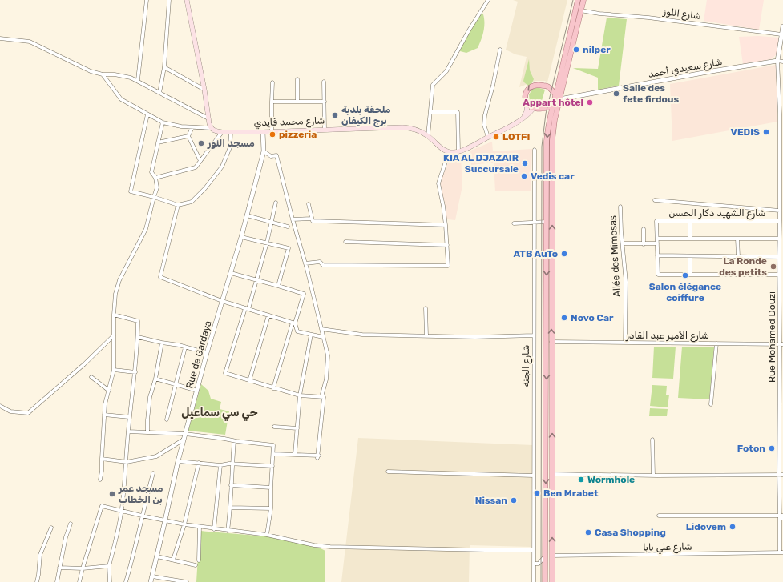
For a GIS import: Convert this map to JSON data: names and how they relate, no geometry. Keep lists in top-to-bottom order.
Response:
{
  "streets": {
    "main road": ["شارع محمد قايدي"],
    "street": [
      "شارع اللوز",
      "شارع سعيدي أحمد",
      "شارع الشهيد دكار الحسن",
      "Allée des Mimosas",
      "شارع الأمير عبد القادر",
      "Rue Mohamed Douzi",
      "Rue de Gardaya",
      "شارع الجنة",
      "شارع علي بابا"
    ]
  },
  "crossings": [
    ["شارع سعيدي أحمد", "Rue Mohamed Douzi"],
    ["شارع محمد قايدي", "Rue de Gardaya"],
    ["شارع الشهيد دكار الحسن", "Rue Mohamed Douzi"],
    ["Allée des Mimosas", "شارع الأمير عبد القادر"],
    ["شارع الأمير عبد القادر", "Rue Mohamed Douzi"],
    ["Rue Mohamed Douzi", "شارع علي بابا"]
  ],
  "districts": ["حي سي سماعيل"],
  "places": [
    "nilper",
    "Salle des fete firdous",
    "Appart hôtel",
    "ملحقة بلدية برج الكيفان",
    "VEDIS",
    "pizzeria",
    "LOTFI",
    "مسجد النور",
    "KIA AL DJAZAIR Succursale",
    "Vedis car",
    "ATB AuTo",
    "La Ronde des petits",
    "Salon élégance coiffure",
    "Novo Car",
    "Foton",
    "Wormhole",
    "Ben Mrabet",
    "مسجد عمر بن الخطاب",
    "Nissan",
    "Lidovem",
    "Casa Shopping"
  ]
}
